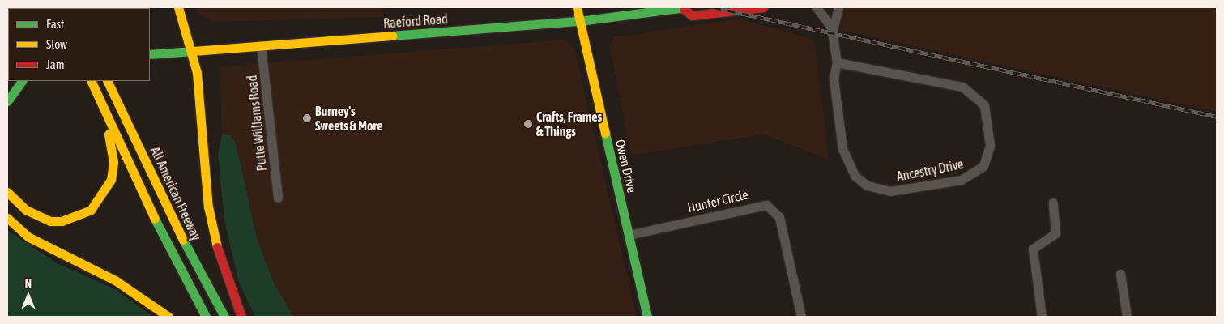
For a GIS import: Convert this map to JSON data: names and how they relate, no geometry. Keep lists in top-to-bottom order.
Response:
{
  "streets": {
    "main road": ["Raeford Road", "Owen Drive", "All American Freeway"],
    "street": ["Putte Williams Road", "Ancestry Drive", "Hunter Circle"]
  },
  "crossings": [
    ["Raeford Road", "Putte Williams Road"],
    ["Raeford Road", "Owen Drive"],
    ["Owen Drive", "Hunter Circle"]
  ],
  "places": ["Burney's Sweets & More", "Crafts, Frames & Things"],
  "legend": ["Fast", "Slow", "Jam"],
  "north": "top"
}
